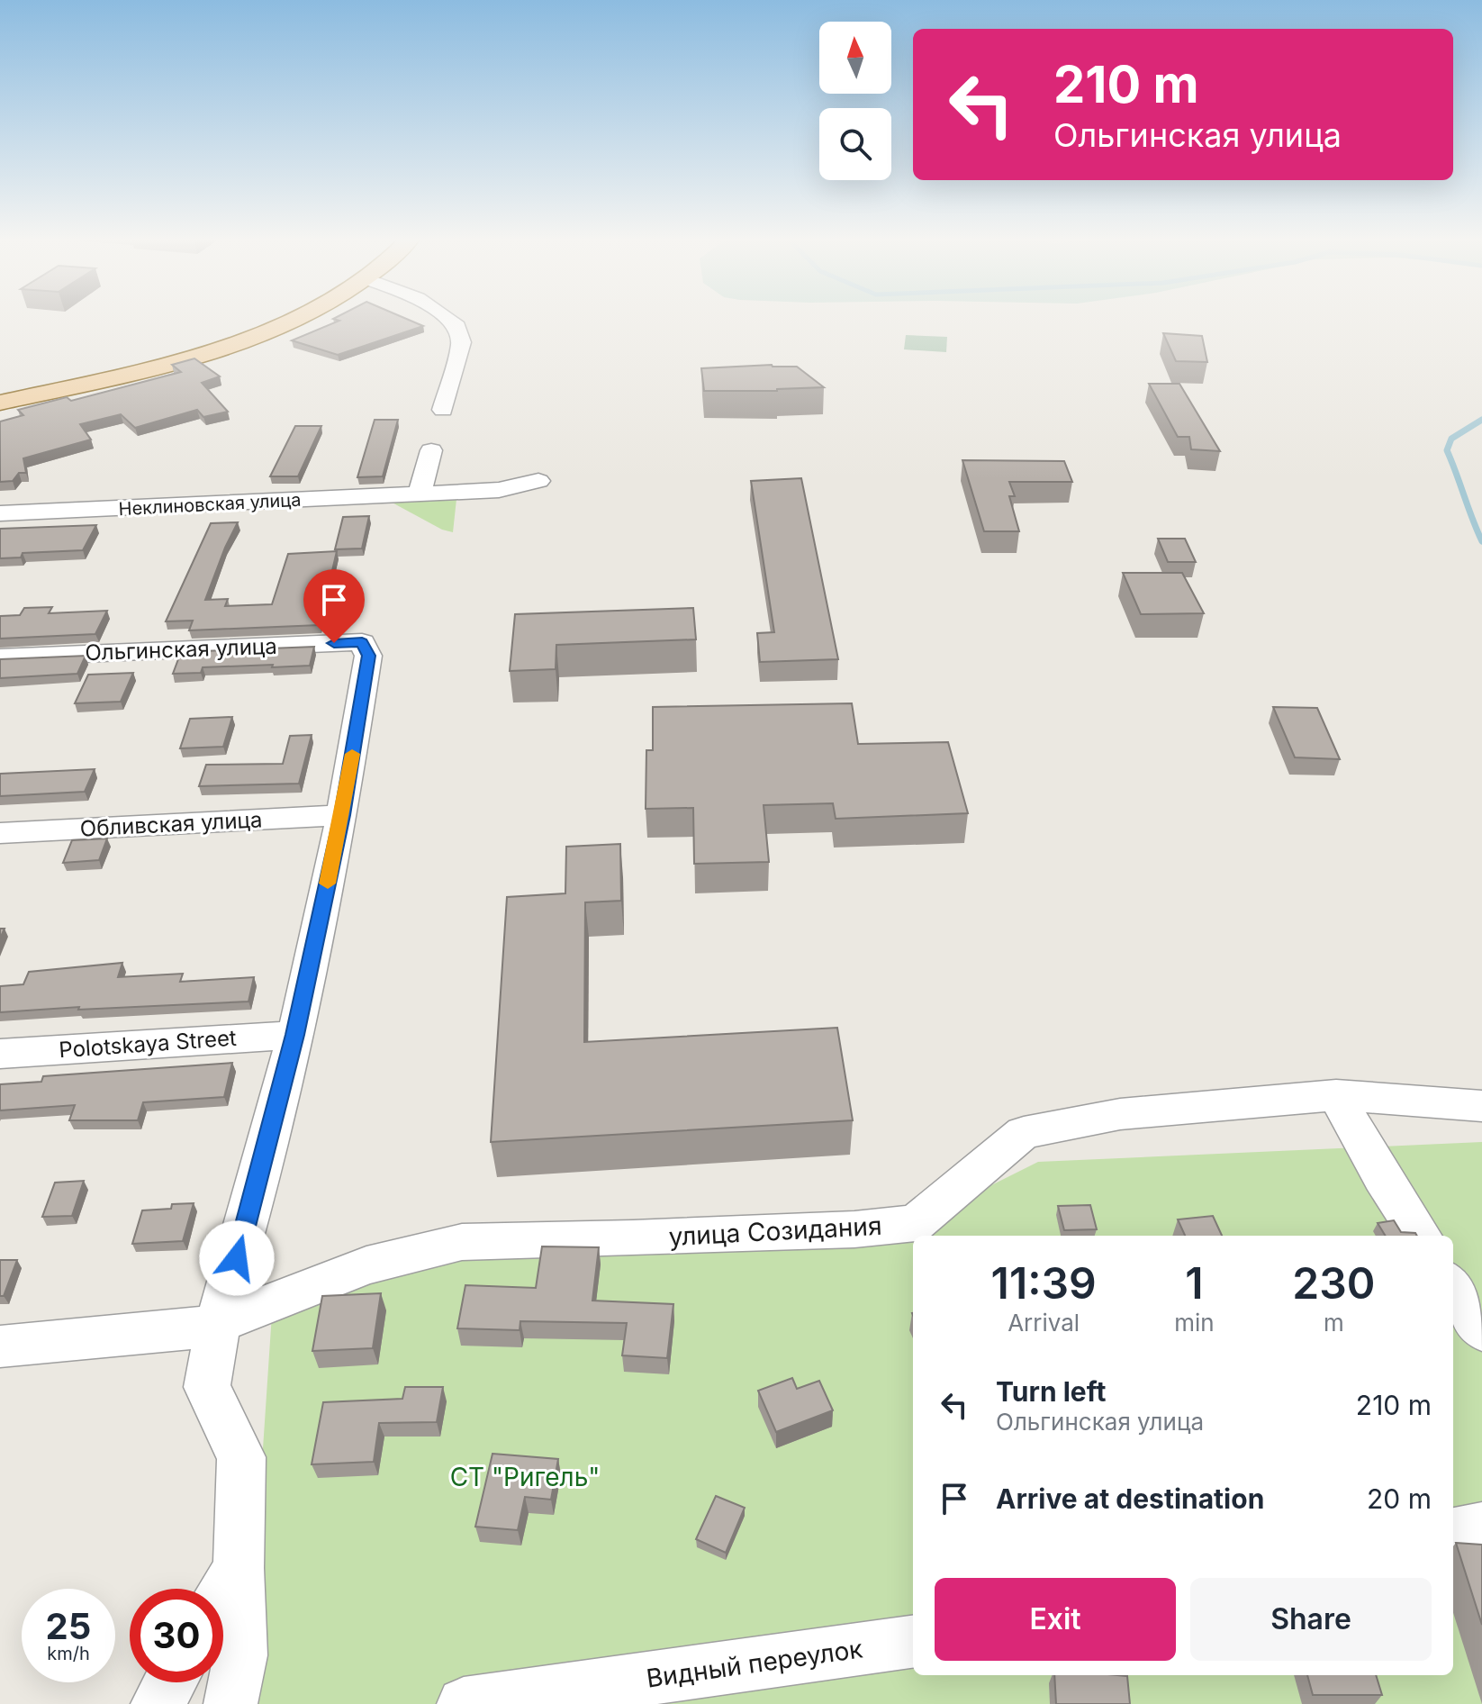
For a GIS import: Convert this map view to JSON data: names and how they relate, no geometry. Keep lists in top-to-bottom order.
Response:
{
  "streets": {
    "street": [
      "Неклиновская улица",
      "Ольгинская улица",
      "Обливская улица",
      "Polotskaya Street",
      "улица Созидания",
      "Видный переулок"
    ]
  },
  "crossings": [
    ["Ольгинская улица", "Обливская улица"]
  ],
  "parks": ["СТ \"Ригель\""],
  "north": "top",
  "page": {
    "turn": ["210 m", "Ольгинская улица"],
    "eta": [
      "11:39",
      "Arrival",
      "1",
      "min",
      "230",
      "m"
    ],
    "list": [
      {
        "name": "Turn left",
        "note": "Ольгинская улица",
        "value": "210 m"
      },
      {
        "name": "Arrive at destination",
        "value": "20 m"
      }
    ],
    "buttons": ["Exit", "Share"],
    "speed": "25 km/h",
    "limit": "30"
  }
}
